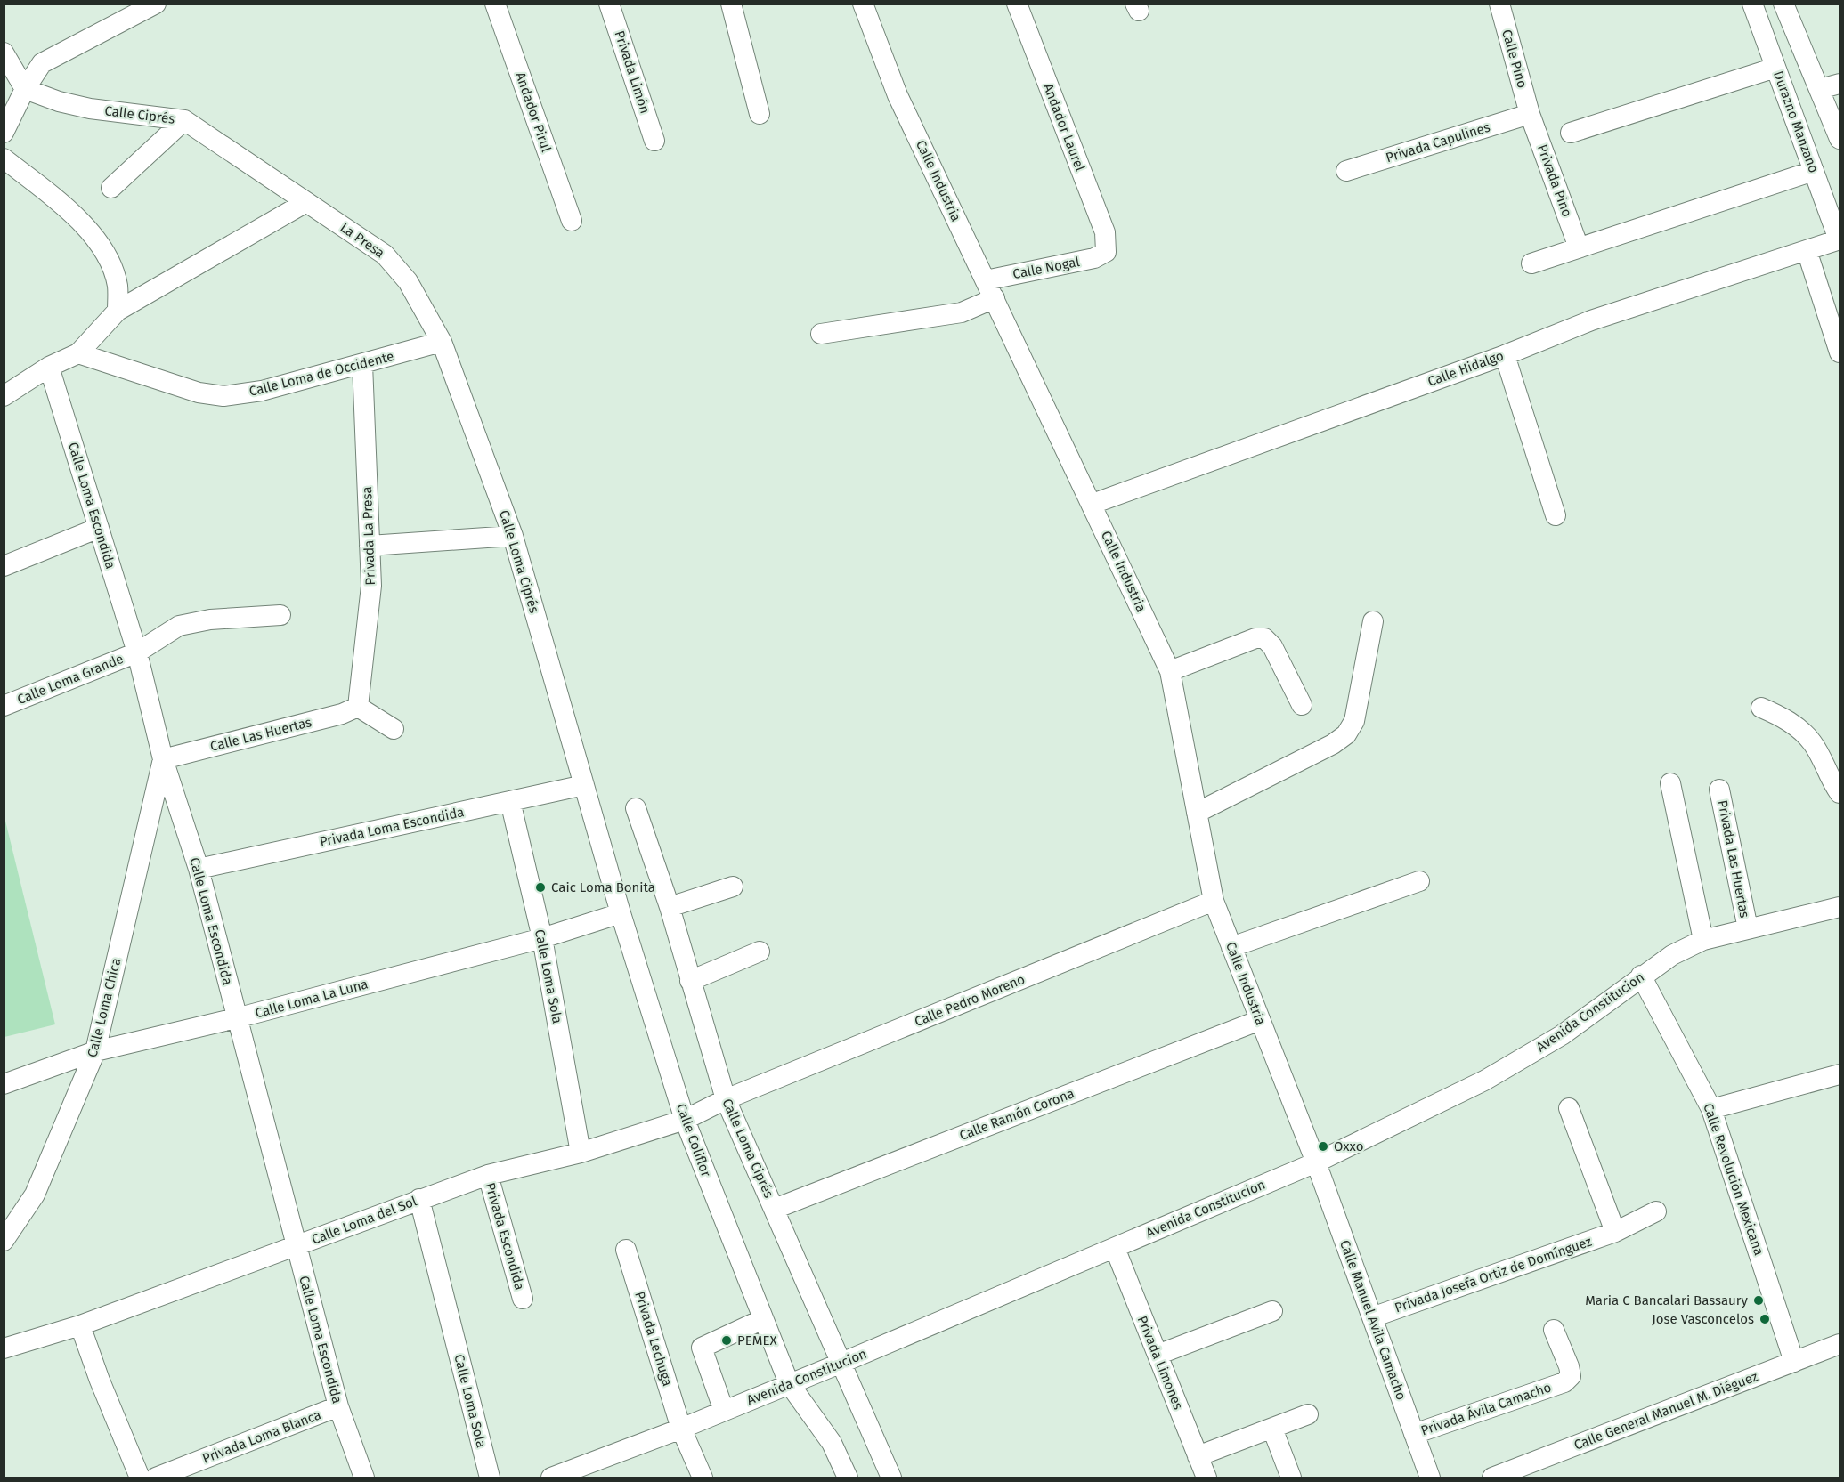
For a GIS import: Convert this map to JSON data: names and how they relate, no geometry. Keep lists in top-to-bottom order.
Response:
{
  "streets": {
    "street": [
      "Calle Pino",
      "Privada Limón",
      "Andador Pirul",
      "Calle Ciprés",
      "Durazno Manzano",
      "Andador Laurel",
      "Privada Capulines",
      "Calle Industria",
      "Privada Pino",
      "La Presa",
      "Calle Nogal",
      "Calle Hidalgo",
      "Calle Loma de Occidente",
      "Calle Loma Escondida",
      "Privada La Presa",
      "Calle Loma Ciprés",
      "Calle Loma Grande",
      "Calle Las Huertas",
      "Privada Loma Escondida",
      "Privada Las Huertas",
      "Calle Loma Sola",
      "Calle Loma La Luna",
      "Calle Pedro Moreno",
      "Calle Loma Chica",
      "Avenida Constitucion",
      "Calle Ramón Corona",
      "Calle Coliflor",
      "Calle Revolución Mexicana",
      "Calle Loma del Sol",
      "Privada Escondida",
      "Privada Josefa Ortiz de Domínguez",
      "Calle Manuel Avila Camacho",
      "Privada Lechuga",
      "Privada Limones",
      "Privada Ávila Camacho",
      "Calle General Manuel M. Diéguez",
      "Privada Loma Blanca"
    ]
  },
  "crossings": [
    ["Calle Pino", "Privada Capulines"],
    ["Calle Pino", "Privada Pino"],
    ["Calle Ciprés", "La Presa"],
    ["Durazno Manzano", "Calle Hidalgo"],
    ["Andador Laurel", "Calle Nogal"],
    ["Privada Capulines", "Privada Pino"],
    ["Calle Industria", "Calle Nogal"],
    ["Calle Industria", "Calle Hidalgo"],
    ["Calle Industria", "Calle Pedro Moreno"],
    ["Calle Industria", "Avenida Constitucion"],
    ["Calle Industria", "Calle Ramón Corona"],
    ["Calle Industria", "Calle Manuel Avila Camacho"],
    ["La Presa", "Calle Loma de Occidente"],
    ["La Presa", "Calle Loma Ciprés"],
    ["Calle Loma de Occidente", "Privada La Presa"],
    ["Calle Loma de Occidente", "Calle Loma Ciprés"],
    ["Calle Loma Escondida", "Calle Loma Grande"],
    ["Calle Loma Escondida", "Calle Las Huertas"],
    ["Calle Loma Escondida", "Privada Loma Escondida"],
    ["Calle Loma Escondida", "Calle Loma La Luna"],
    ["Calle Loma Escondida", "Calle Loma Chica"],
    ["Calle Loma Escondida", "Calle Loma del Sol"],
    ["Calle Loma Escondida", "Privada Loma Blanca"],
    ["Privada La Presa", "Calle Las Huertas"],
    ["Calle Loma Ciprés", "Privada Loma Escondida"],
    ["Calle Loma Ciprés", "Calle Pedro Moreno"],
    ["Calle Loma Ciprés", "Avenida Constitucion"],
    ["Calle Loma Ciprés", "Calle Ramón Corona"],
    ["Calle Loma Ciprés", "Calle Coliflor"],
    ["Calle Loma Ciprés", "Calle Loma del Sol"],
    ["Calle Las Huertas", "Calle Loma Chica"],
    ["Privada Loma Escondida", "Calle Loma Sola"],
    ["Privada Loma Escondida", "Calle Coliflor"],
    ["Privada Las Huertas", "Avenida Constitucion"],
    ["Calle Loma Sola", "Calle Loma La Luna"],
    ["Calle Loma Sola", "Calle Loma del Sol"],
    ["Calle Loma La Luna", "Calle Loma Chica"],
    ["Calle Loma La Luna", "Calle Coliflor"],
    ["Calle Pedro Moreno", "Calle Loma del Sol"],
    ["Avenida Constitucion", "Calle Coliflor"],
    ["Avenida Constitucion", "Calle Revolución Mexicana"],
    ["Avenida Constitucion", "Calle Manuel Avila Camacho"],
    ["Avenida Constitucion", "Privada Lechuga"],
    ["Avenida Constitucion", "Privada Limones"],
    ["Calle Coliflor", "Calle Loma del Sol"],
    ["Calle Revolución Mexicana", "Calle General Manuel M. Diéguez"],
    ["Calle Loma del Sol", "Privada Escondida"],
    ["Privada Josefa Ortiz de Domínguez", "Calle Manuel Avila Camacho"],
    ["Calle Manuel Avila Camacho", "Privada Ávila Camacho"]
  ],
  "places": [
    "Caic Loma Bonita",
    "Oxxo",
    "Maria C Bancalari Bassaury",
    "Jose Vasconcelos",
    "PEMEX"
  ]
}
